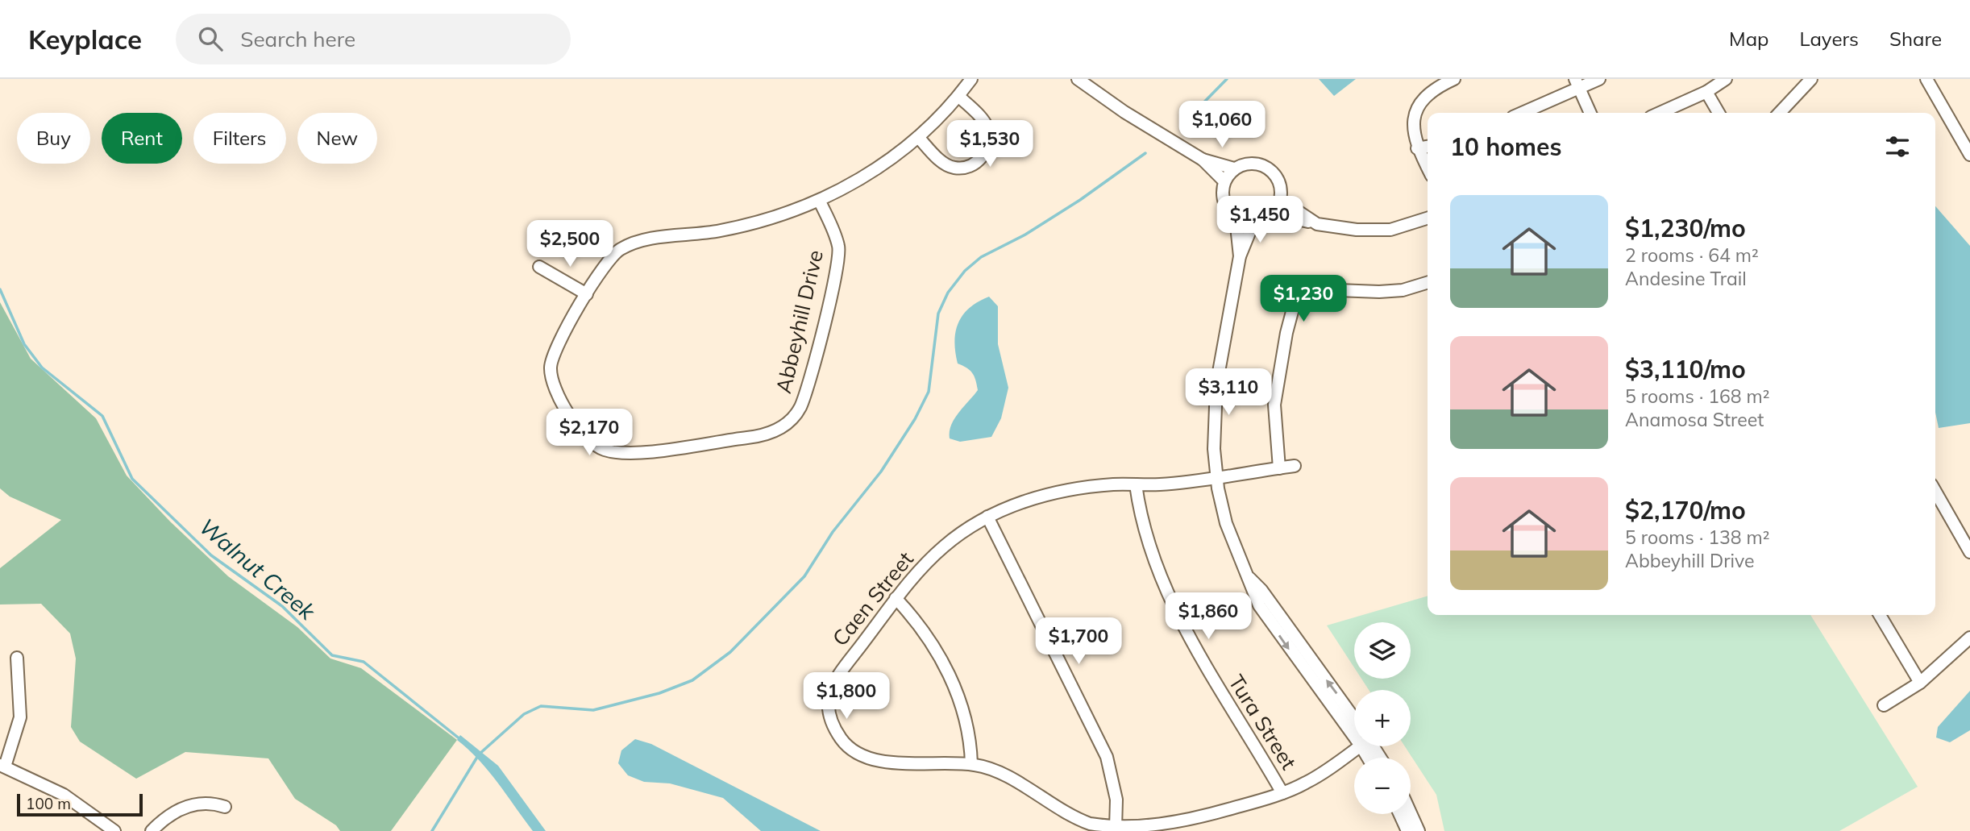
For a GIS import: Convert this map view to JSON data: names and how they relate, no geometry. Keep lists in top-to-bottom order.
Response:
{
  "streets": {
    "street": ["Abbeyhill Drive", "Caen Street", "Tura Street"]
  },
  "crossings": [
    ["Caen Street", "Tura Street"]
  ],
  "water": ["Walnut Creek"],
  "scale_bar": "100 m",
  "page": {
    "header": "Keyplace",
    "search": "Search here",
    "nav": ["Map", "Layers", "Share"],
    "price": [
      "$1,060",
      "$1,530",
      "$1,450",
      "$2,500",
      "$1,230",
      "$3,110",
      "$2,170",
      "$1,860",
      "$1,700",
      "$1,800"
    ],
    "chip": [
      "Buy",
      "Rent",
      "Filters",
      "New"
    ],
    "heading": "10 homes",
    "list": [
      {
        "name": "$1,230/mo",
        "note": "2 rooms · 64 m² · Andesine Trail"
      },
      {
        "name": "$3,110/mo",
        "note": "5 rooms · 168 m² · Anamosa Street"
      },
      {
        "name": "$2,170/mo",
        "note": "5 rooms · 138 m² · Abbeyhill Drive"
      }
    ],
    "map_buttons": ["+", "−"],
    "scale": "100 m"
  }
}
